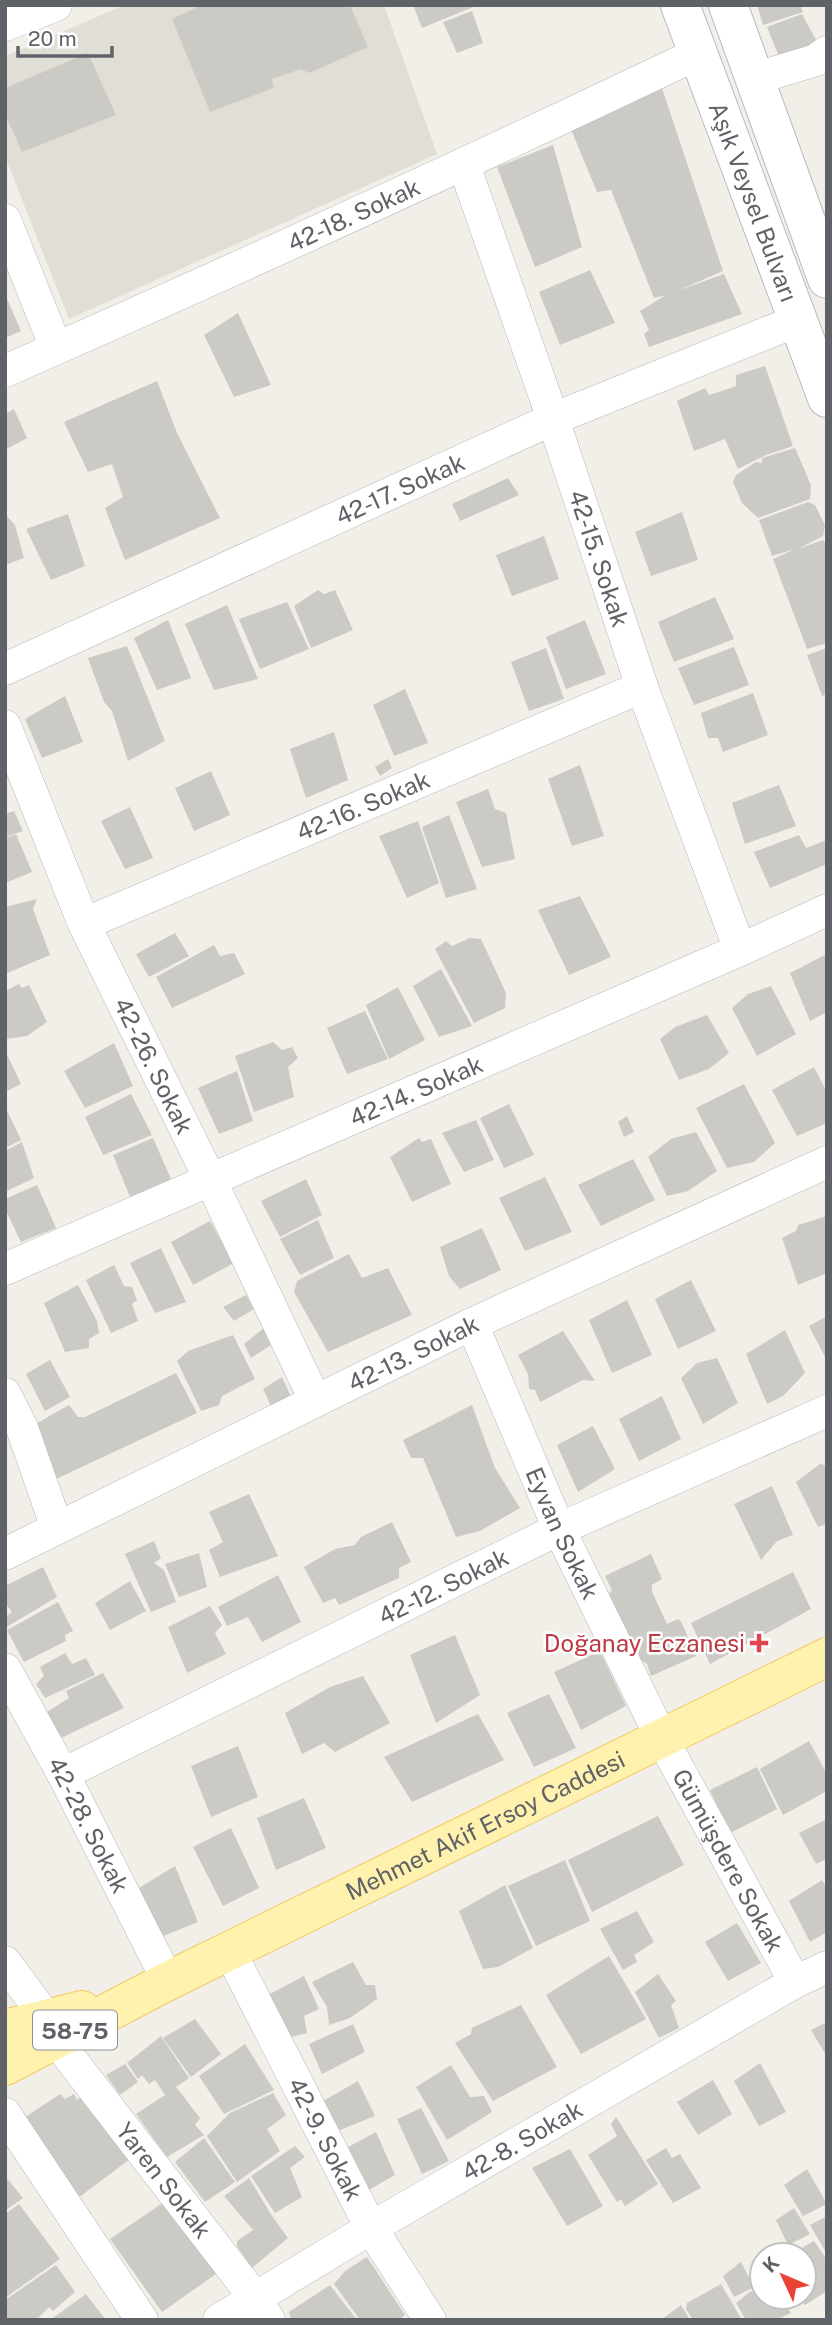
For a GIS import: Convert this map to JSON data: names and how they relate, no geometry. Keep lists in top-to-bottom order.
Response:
{
  "streets": {
    "main road": ["Aşık Veysel Bulvarı", "Mehmet Akif Ersoy Caddesi", "58-75"],
    "street": [
      "42-18. Sokak",
      "42-17. Sokak",
      "42-15. Sokak",
      "42-16. Sokak",
      "42-26. Sokak",
      "42-14. Sokak",
      "42-13. Sokak",
      "Eyvan Sokak",
      "42-12. Sokak",
      "42-28. Sokak",
      "Gümüşdere Sokak",
      "42-9. Sokak",
      "42-8. Sokak",
      "Yaren Sokak"
    ]
  },
  "crossings": [
    ["Aşık Veysel Bulvarı", "42-18. Sokak"],
    ["Aşık Veysel Bulvarı", "42-17. Sokak"],
    ["42-18. Sokak", "42-15. Sokak"],
    ["42-17. Sokak", "42-15. Sokak"],
    ["42-15. Sokak", "42-16. Sokak"],
    ["42-15. Sokak", "42-14. Sokak"],
    ["42-16. Sokak", "42-26. Sokak"],
    ["42-26. Sokak", "42-14. Sokak"],
    ["42-26. Sokak", "42-13. Sokak"],
    ["42-13. Sokak", "Eyvan Sokak"],
    ["Eyvan Sokak", "42-12. Sokak"],
    ["Eyvan Sokak", "Mehmet Akif Ersoy Caddesi"],
    ["Eyvan Sokak", "Gümüşdere Sokak"],
    ["42-12. Sokak", "42-28. Sokak"],
    ["42-28. Sokak", "Mehmet Akif Ersoy Caddesi"],
    ["Mehmet Akif Ersoy Caddesi", "Gümüşdere Sokak"],
    ["Mehmet Akif Ersoy Caddesi", "42-9. Sokak"],
    ["Mehmet Akif Ersoy Caddesi", "Yaren Sokak"],
    ["Gümüşdere Sokak", "42-8. Sokak"],
    ["42-9. Sokak", "42-8. Sokak"],
    ["42-8. Sokak", "Yaren Sokak"]
  ],
  "places": {
    "health": ["Doğanay Eczanesi"]
  },
  "scale_bar": "20 m",
  "north": "top left"
}
